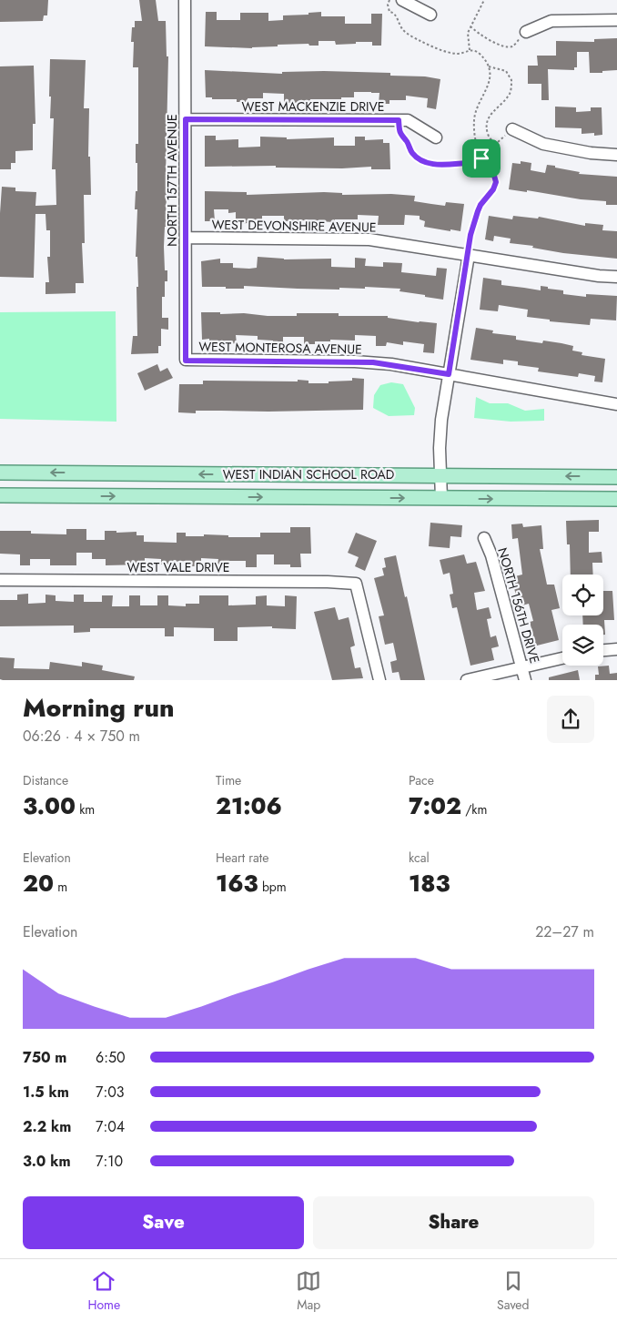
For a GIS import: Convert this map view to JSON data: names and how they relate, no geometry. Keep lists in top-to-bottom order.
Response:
{
  "streets": {
    "main road": ["WEST INDIAN SCHOOL ROAD"],
    "street": [
      "WEST MACKENZIE DRIVE",
      "NORTH 157TH AVENUE",
      "WEST DEVONSHIRE AVENUE",
      "WEST MONTEROSA AVENUE",
      "WEST VALE DRIVE",
      "NORTH 156TH DRIVE"
    ]
  },
  "crossings": [
    ["WEST MACKENZIE DRIVE", "NORTH 157TH AVENUE"],
    ["NORTH 157TH AVENUE", "WEST DEVONSHIRE AVENUE"],
    ["NORTH 157TH AVENUE", "WEST MONTEROSA AVENUE"]
  ],
  "page": {
    "heading": ["Morning run", "06:26 · 4 × 750 m"],
    "stats": [
      ["Distance", "3.00 km"],
      ["Time", "21:06"],
      ["Pace", "7:02 /km"],
      ["Elevation", "20 m"],
      ["Heart rate", "163 bpm"],
      ["kcal", "183"]
    ],
    "chart": ["Elevation", "22–27 m"],
    "list": [
      {
        "name": "750 m",
        "note": "6:50"
      },
      {
        "name": "1.5 km",
        "note": "7:03"
      },
      {
        "name": "2.2 km",
        "note": "7:04"
      },
      {
        "name": "3.0 km",
        "note": "7:10"
      }
    ],
    "buttons": ["Save", "Share"],
    "tabs": ["Home", "Map", "Saved"]
  }
}
